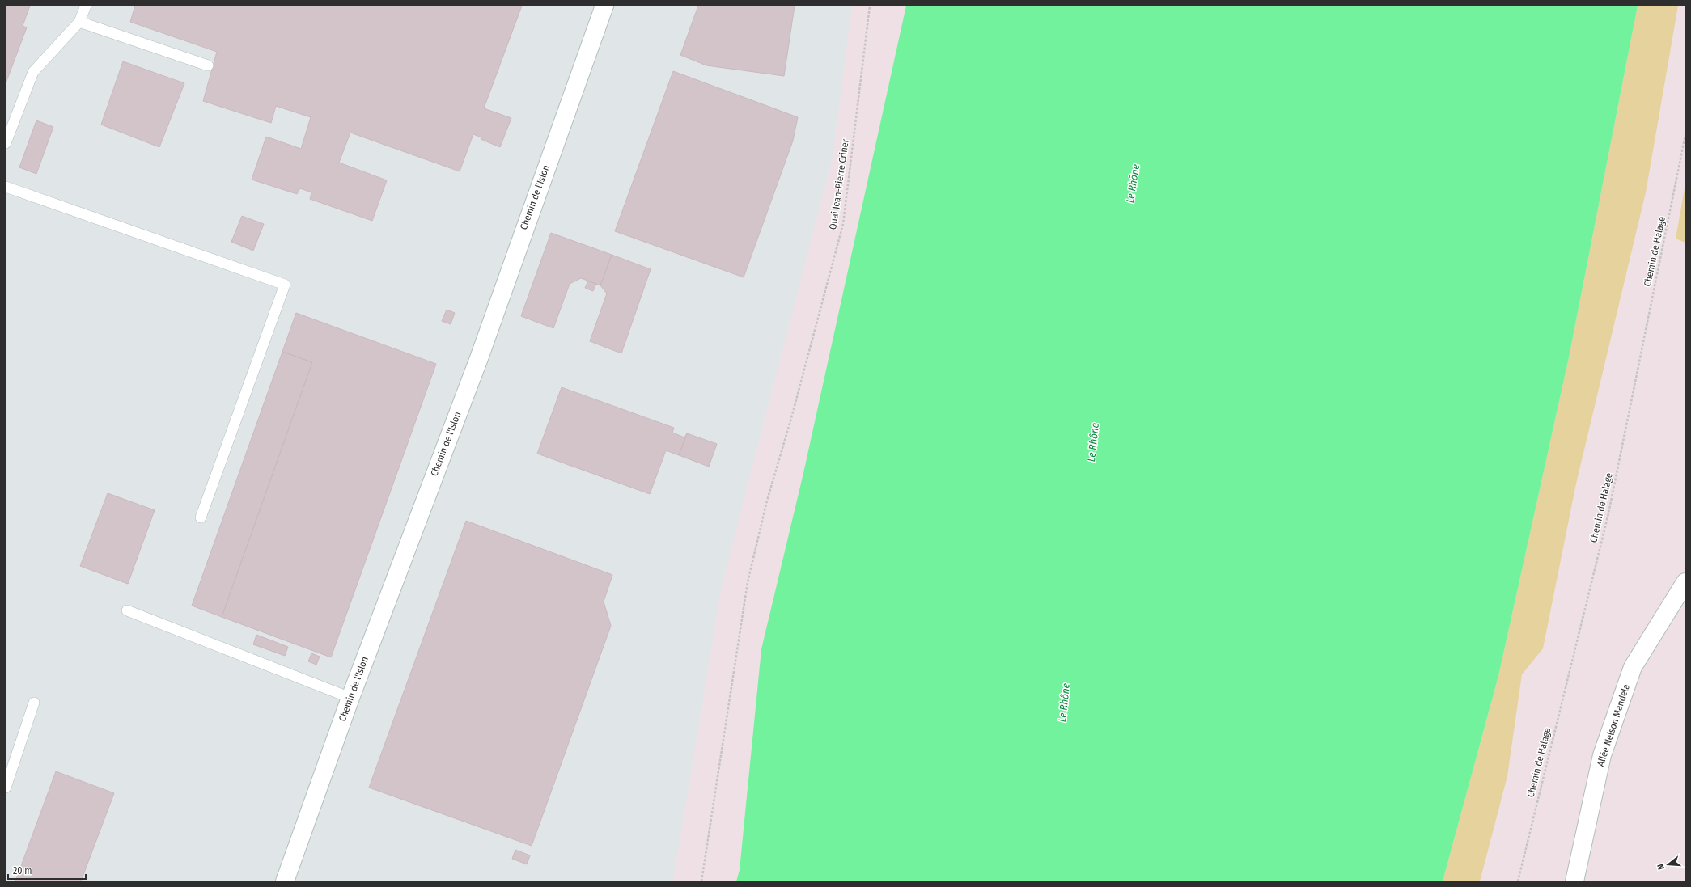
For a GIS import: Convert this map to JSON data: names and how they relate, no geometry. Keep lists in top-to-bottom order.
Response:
{
  "streets": {
    "street": ["Chemin de l'Islon", "Allée Nelson Mandela"],
    "path": ["Quai Jean-Pierre Criner", "Chemin de Halage"]
  },
  "water": ["Le Rhône"],
  "scale_bar": "20 m",
  "north": "left"
}
